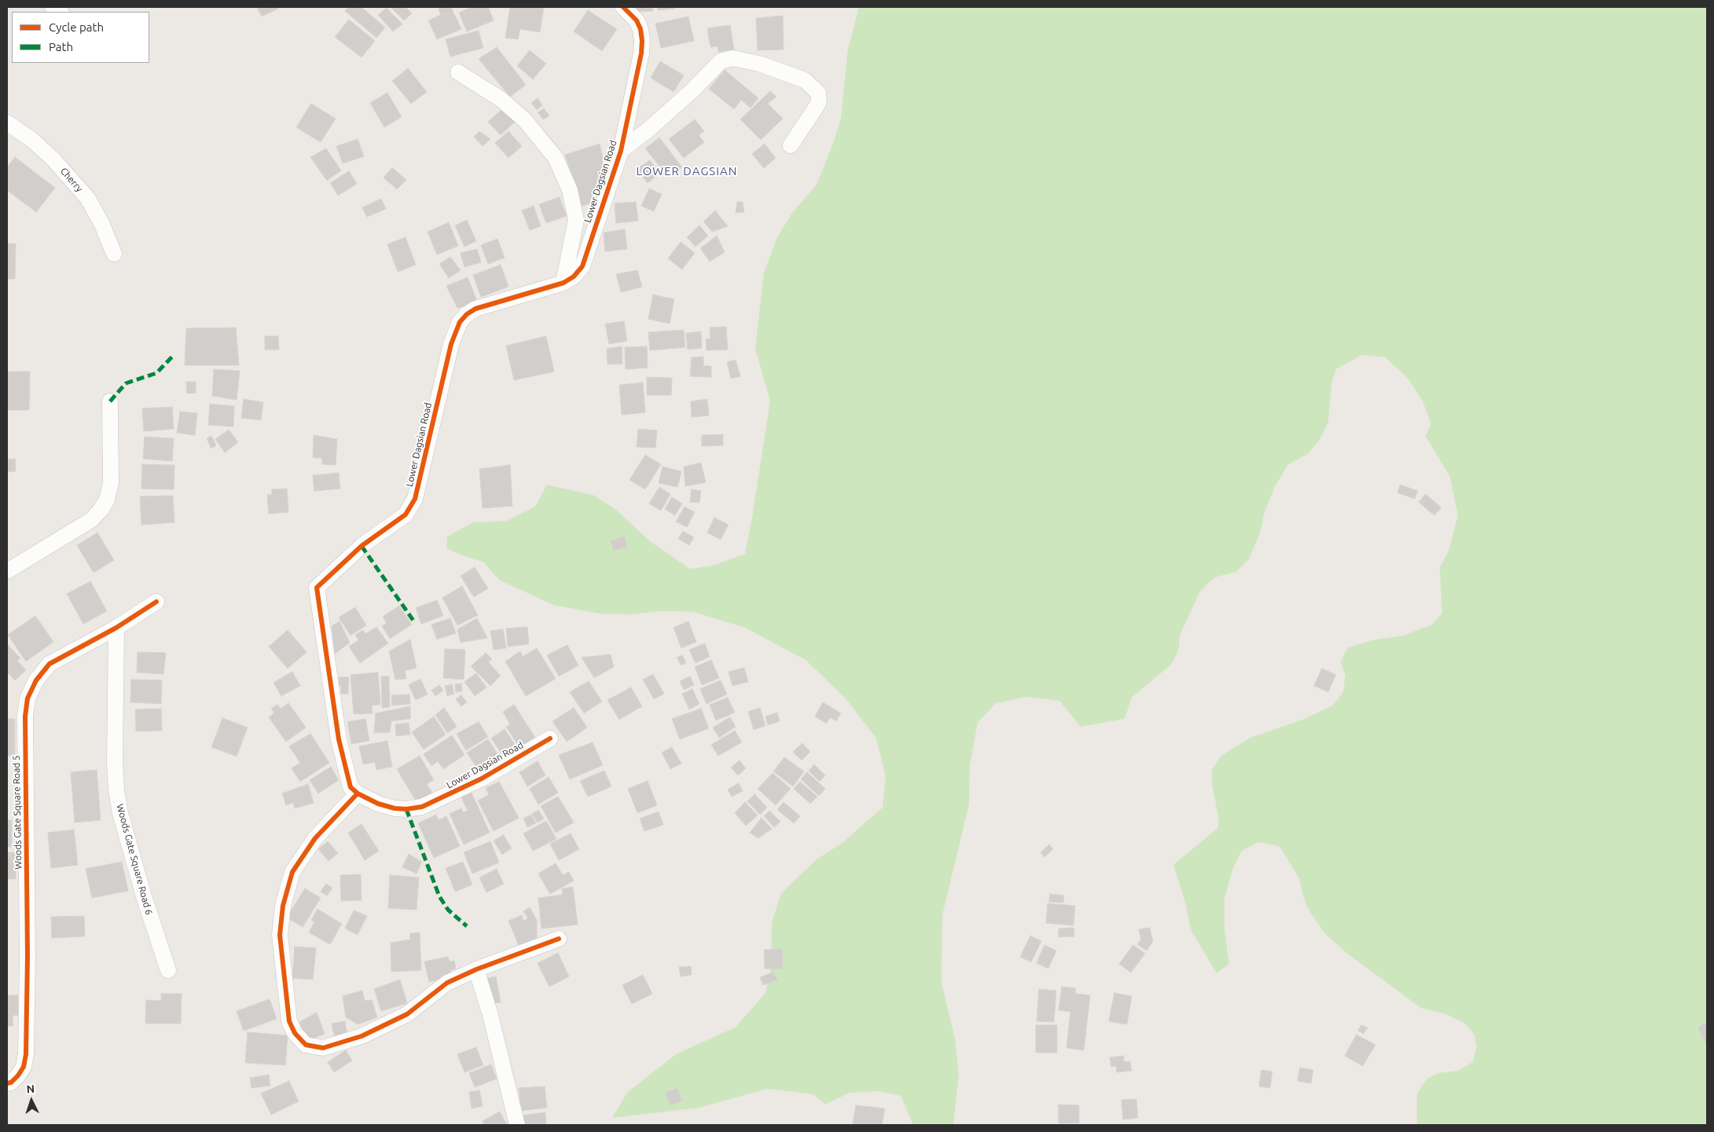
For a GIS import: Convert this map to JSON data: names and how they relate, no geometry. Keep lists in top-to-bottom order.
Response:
{
  "streets": {
    "street": [
      "Cherry",
      "Lower Dagsian Road",
      "Woods Gate Square Road 5",
      "Woods Gate Square Road 6"
    ]
  },
  "crossings": [
    ["Woods Gate Square Road 5", "Woods Gate Square Road 6"]
  ],
  "districts": ["LOWER DAGSIAN"],
  "legend": ["Cycle path", "Path"],
  "north": "top"
}
